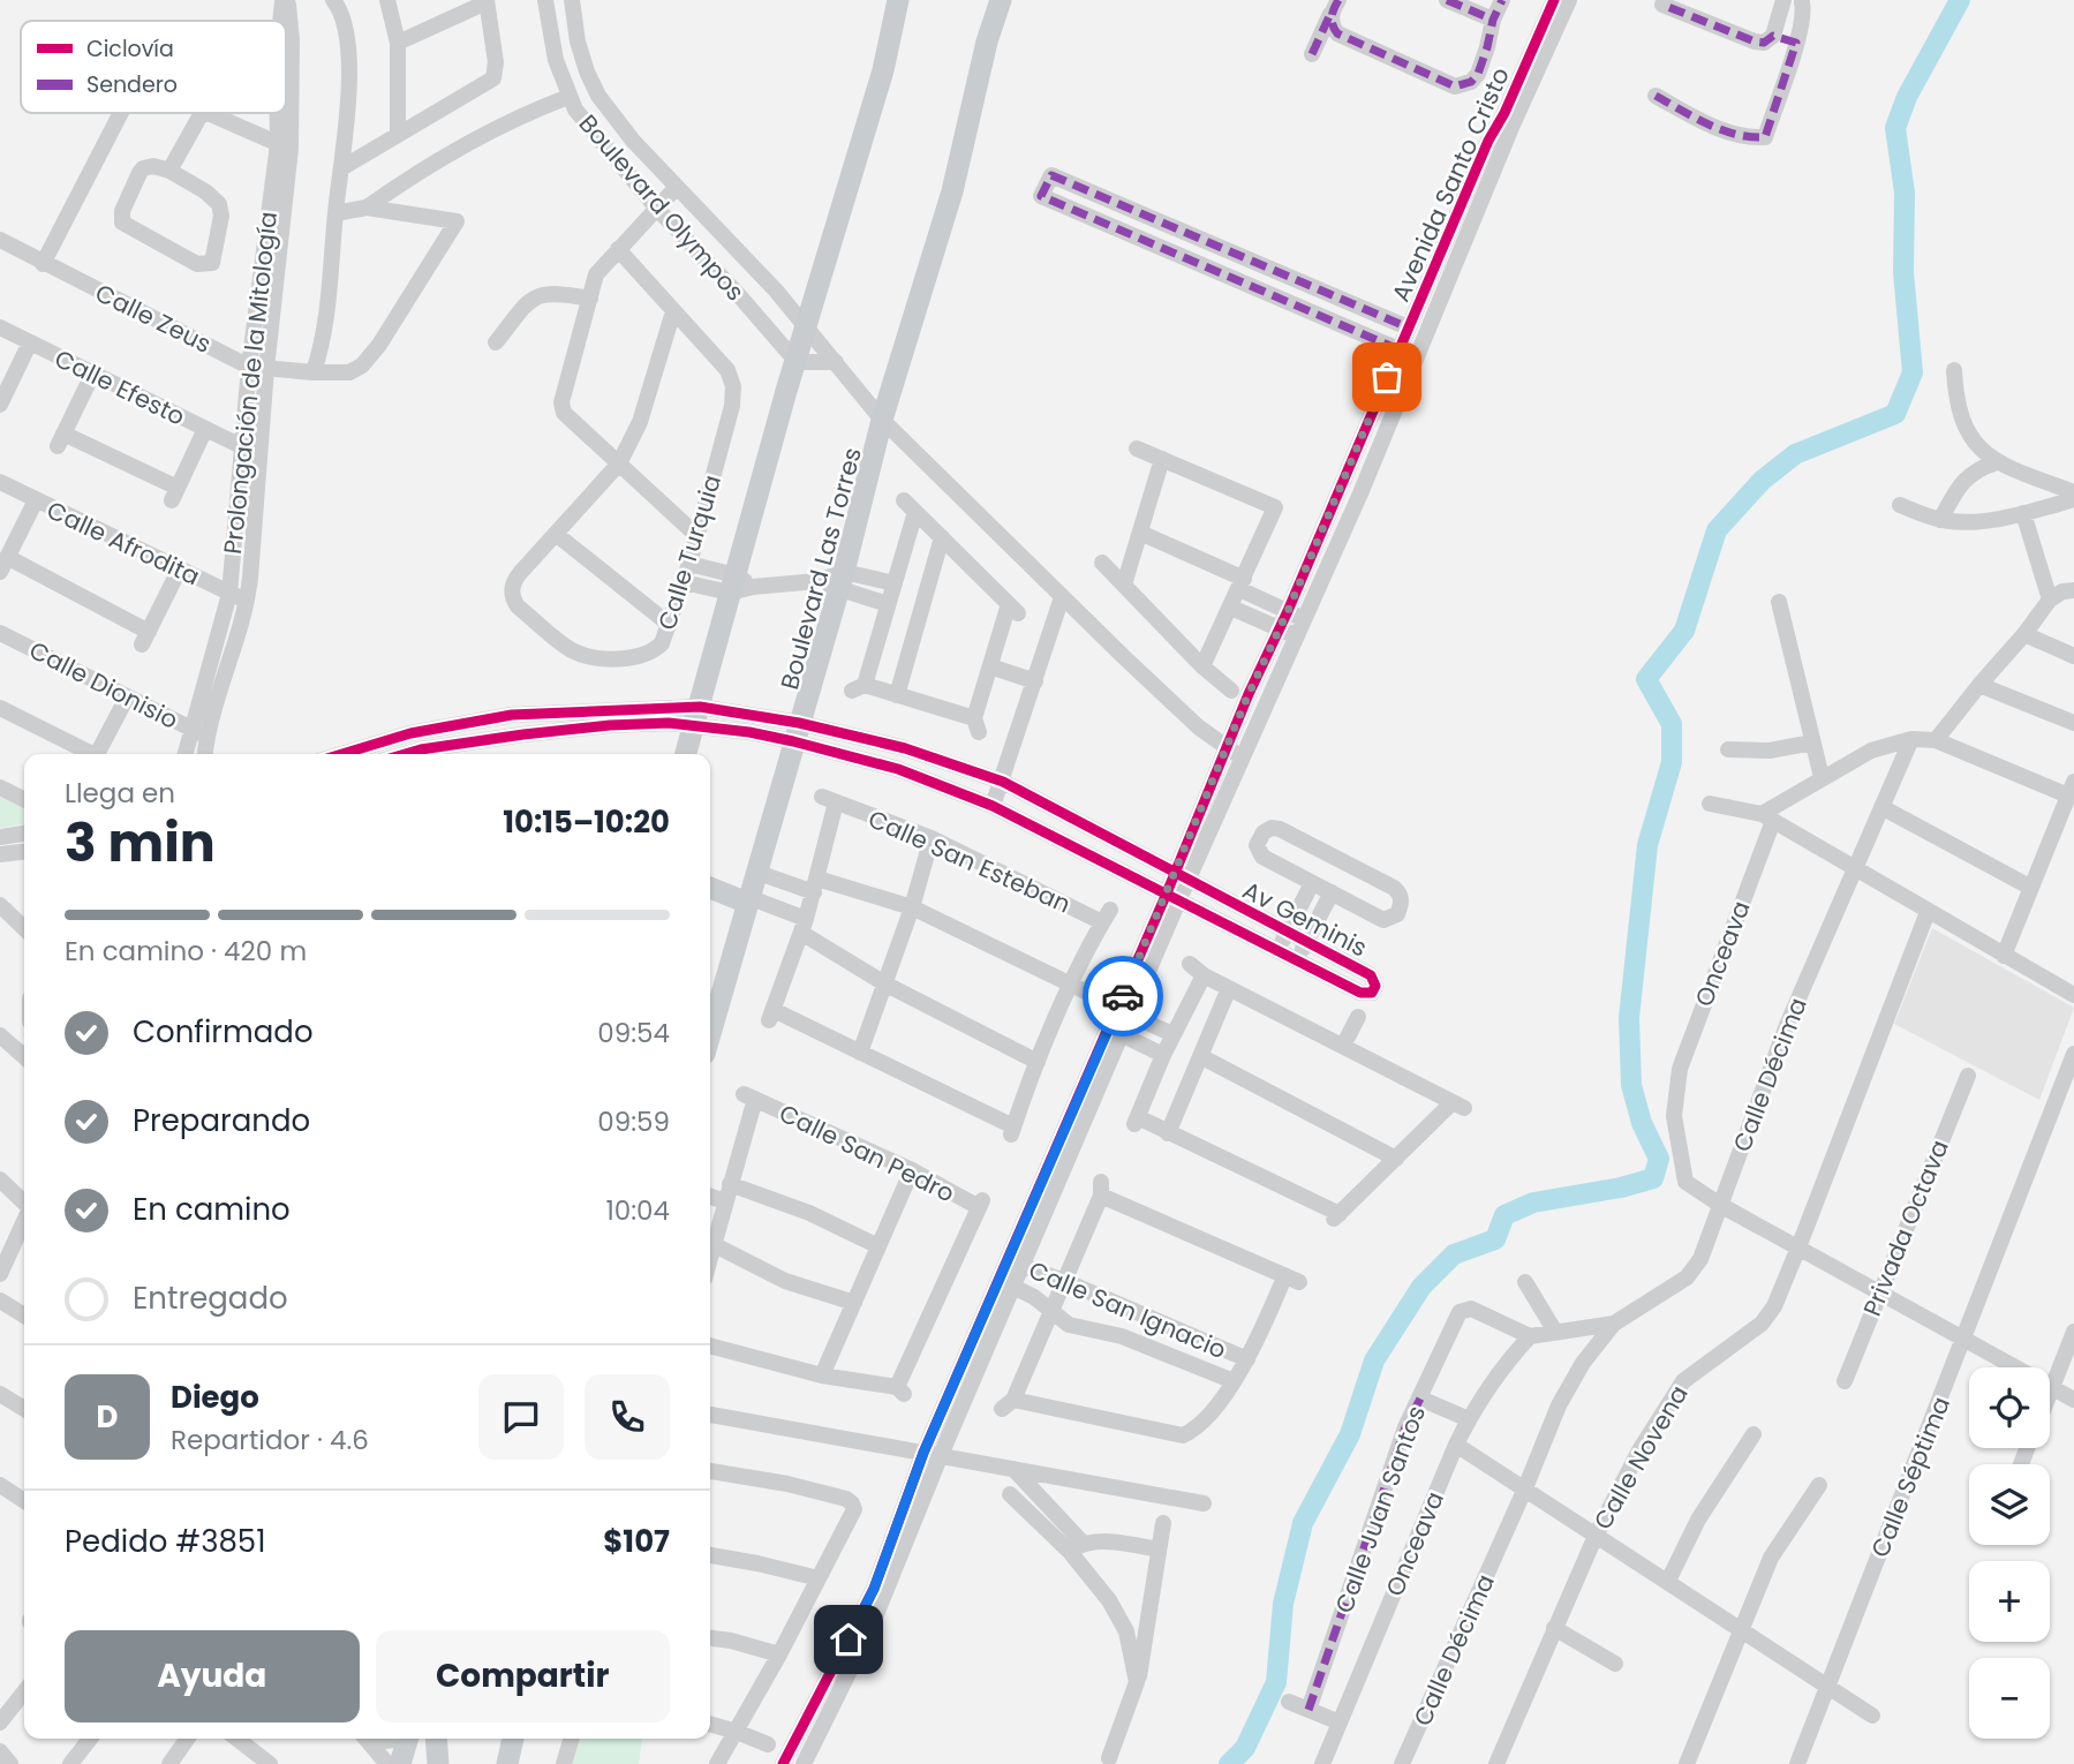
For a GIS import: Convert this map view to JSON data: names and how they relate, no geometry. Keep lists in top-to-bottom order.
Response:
{
  "streets": {
    "main road": ["Boulevard Las Torres"],
    "street": [
      "Avenida Santo Cristo",
      "Boulevard Olympos",
      "Calle Zeus",
      "Prolongación de la Mitología",
      "Calle Efesto",
      "Calle Afrodita",
      "Calle Turquia",
      "Calle Dionisio",
      "Calle San Esteban",
      "Av Geminis",
      "Onceava",
      "Calle Décima",
      "Calle San Pedro",
      "Privada Octava",
      "Calle San Ignacio",
      "Calle Novena",
      "Calle Séptima",
      "Calle Juan Santos"
    ]
  },
  "crossings": [
    ["Avenida Santo Cristo", "Boulevard Olympos"],
    ["Avenida Santo Cristo", "Av Geminis"],
    ["Avenida Santo Cristo", "Calle San Ignacio"],
    ["Boulevard Olympos", "Boulevard Las Torres"],
    ["Calle Zeus", "Prolongación de la Mitología"],
    ["Prolongación de la Mitología", "Calle Efesto"],
    ["Prolongación de la Mitología", "Calle Afrodita"],
    ["Prolongación de la Mitología", "Calle Dionisio"],
    ["Boulevard Las Torres", "Av Geminis"],
    ["Onceava", "Calle Décima"],
    ["Onceava", "Calle Juan Santos"],
    ["Calle Décima", "Calle Juan Santos"]
  ],
  "legend": ["Ciclovía", "Sendero"],
  "page": {
    "heading": ["3 min", "Llega en", "10:15–10:20"],
    "panel": [
      "Diego",
      "Repartidor · 4.6",
      "Pedido #3851",
      "$107"
    ],
    "bar": "En camino · 420 m",
    "list": [
      ["Confirmado", "09:54"],
      ["Preparando", "09:59"],
      ["En camino", "10:04"],
      "Entregado"
    ],
    "map_buttons": ["+", "−"],
    "round": "D",
    "buttons": ["Ayuda", "Compartir"]
  }
}
